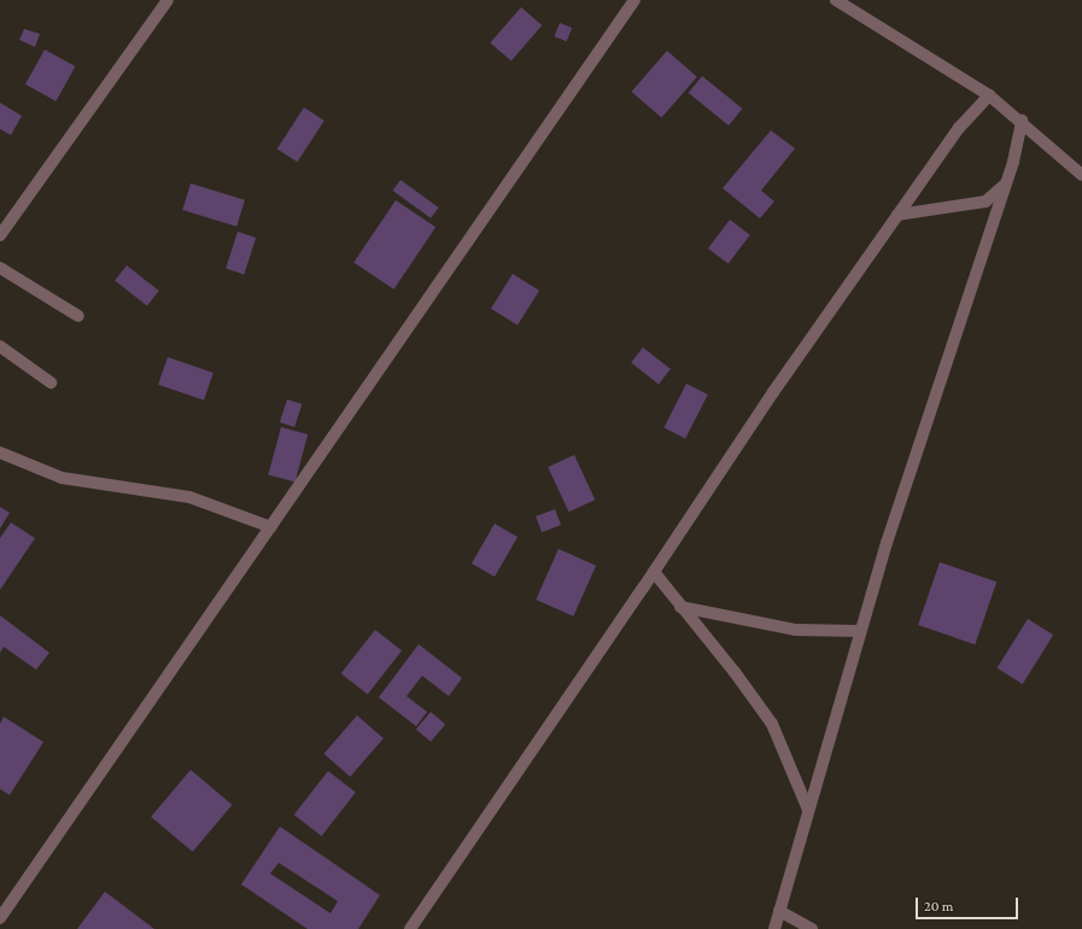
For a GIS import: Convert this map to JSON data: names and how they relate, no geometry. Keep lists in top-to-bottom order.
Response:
{
  "scale_bar": "20 m"
}
